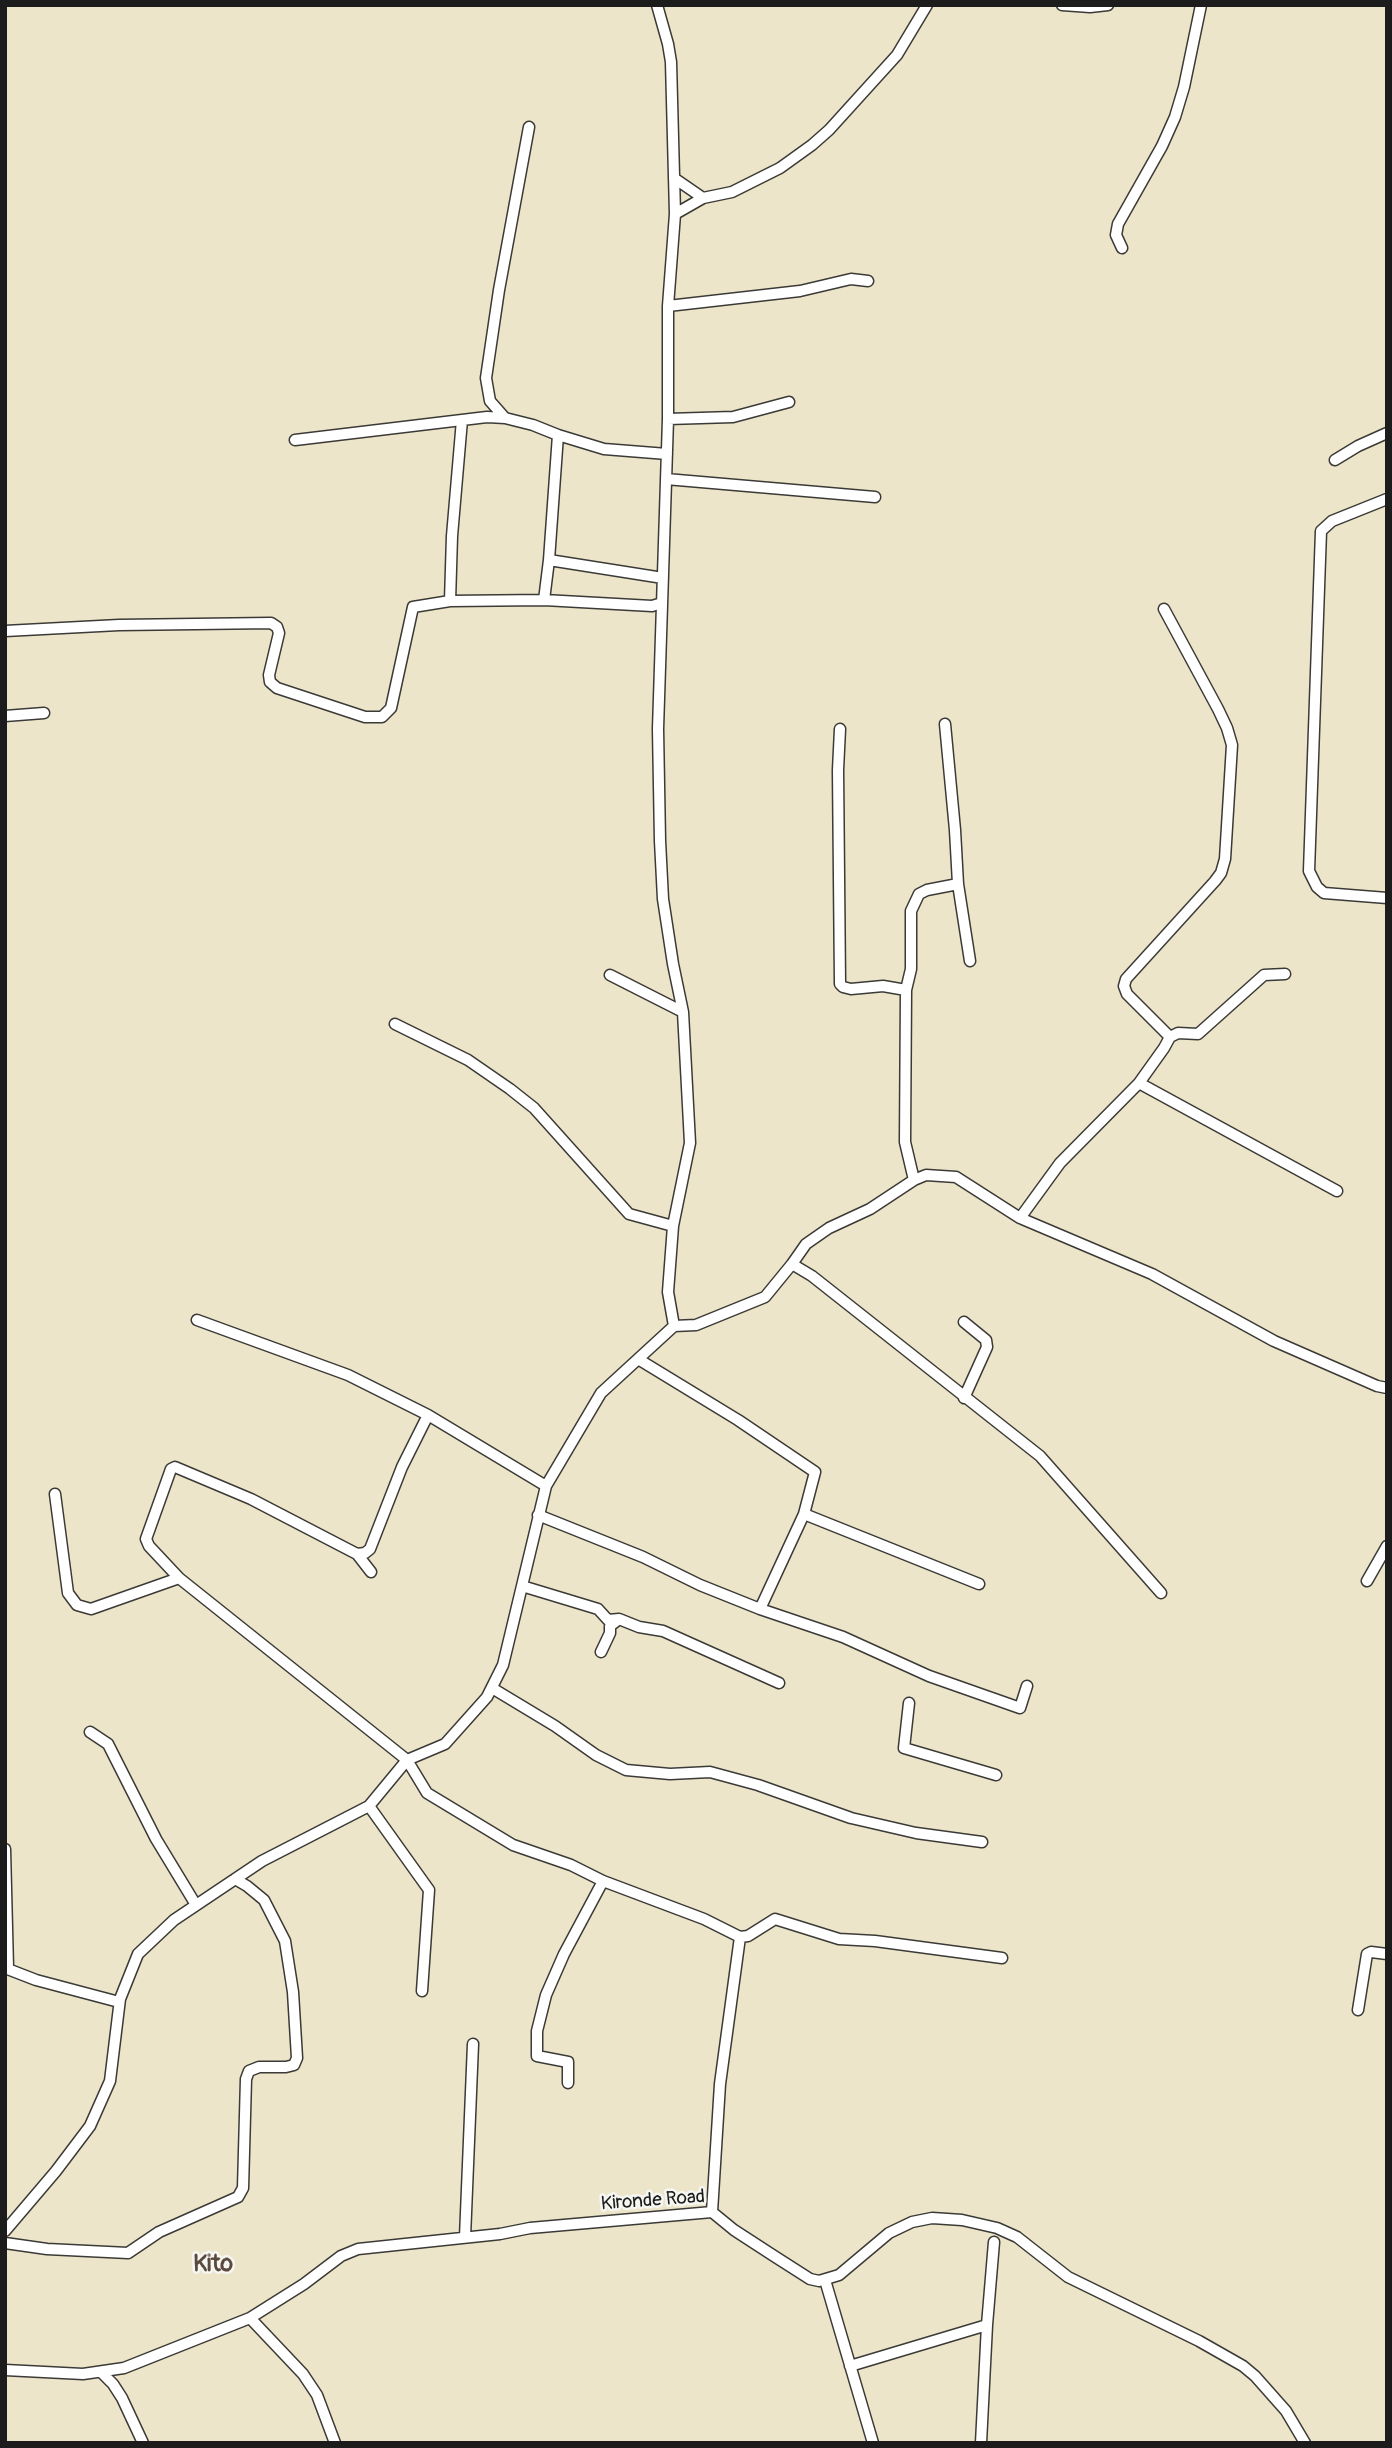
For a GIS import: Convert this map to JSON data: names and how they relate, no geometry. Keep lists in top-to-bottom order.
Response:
{
  "streets": {
    "street": ["Kironde Road"]
  },
  "districts": ["Kito"]
}
